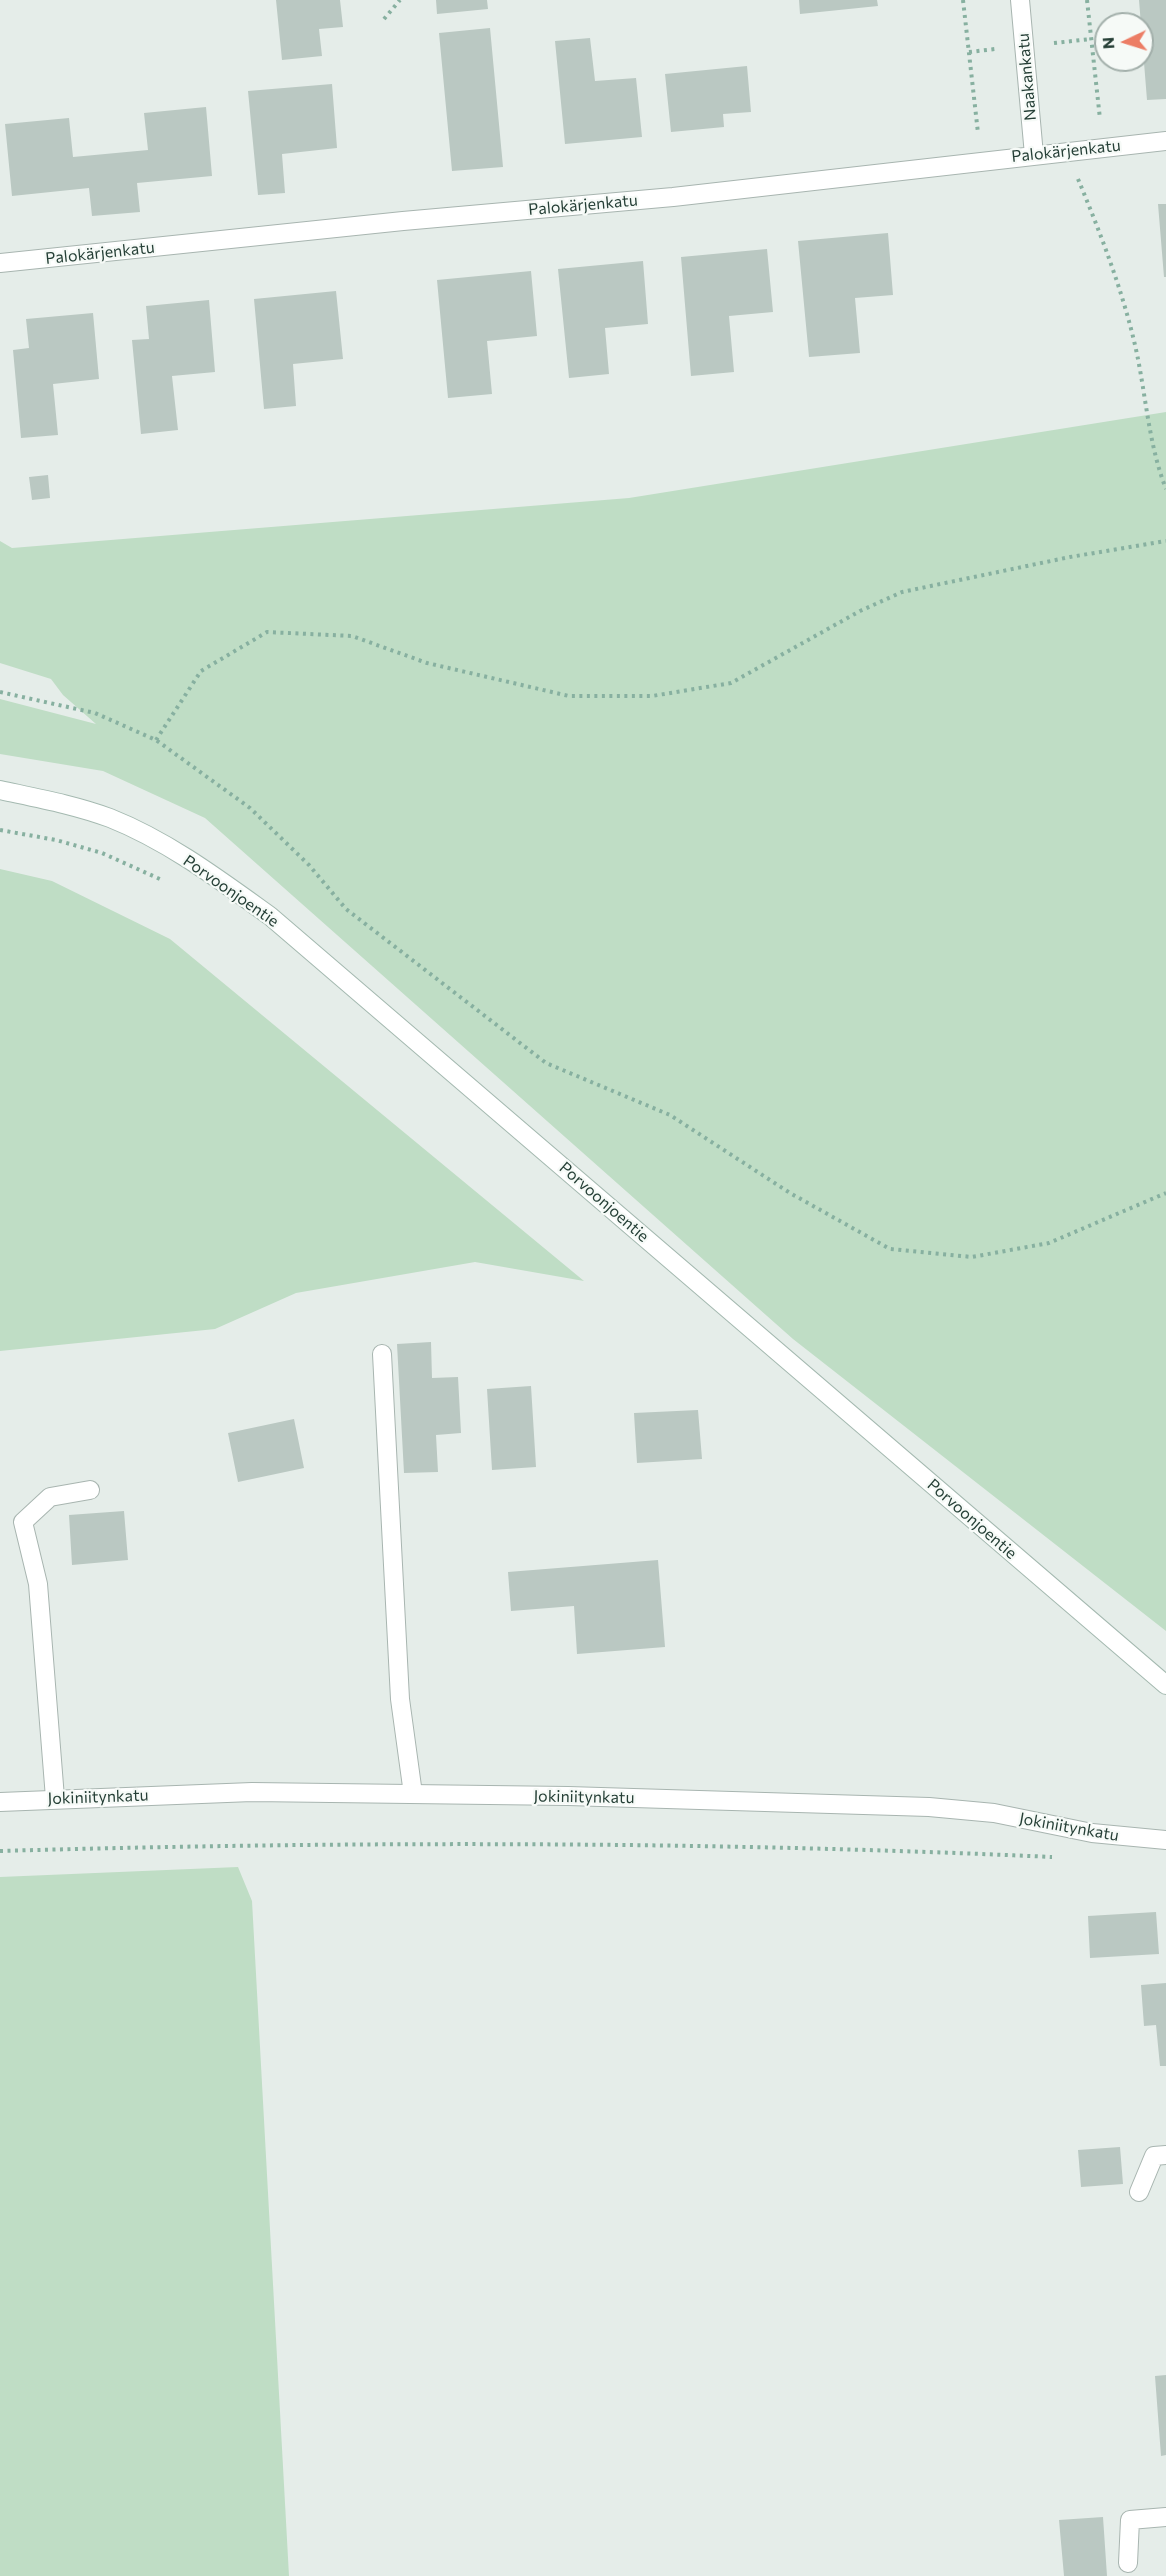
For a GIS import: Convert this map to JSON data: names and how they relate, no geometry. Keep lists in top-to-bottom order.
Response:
{
  "streets": {
    "street": [
      "Naakankatu",
      "Palokärjenkatu",
      "Porvoonjoentie",
      "Jokiniitynkatu"
    ]
  },
  "crossings": [
    ["Naakankatu", "Palokärjenkatu"]
  ],
  "north": "left"
}
